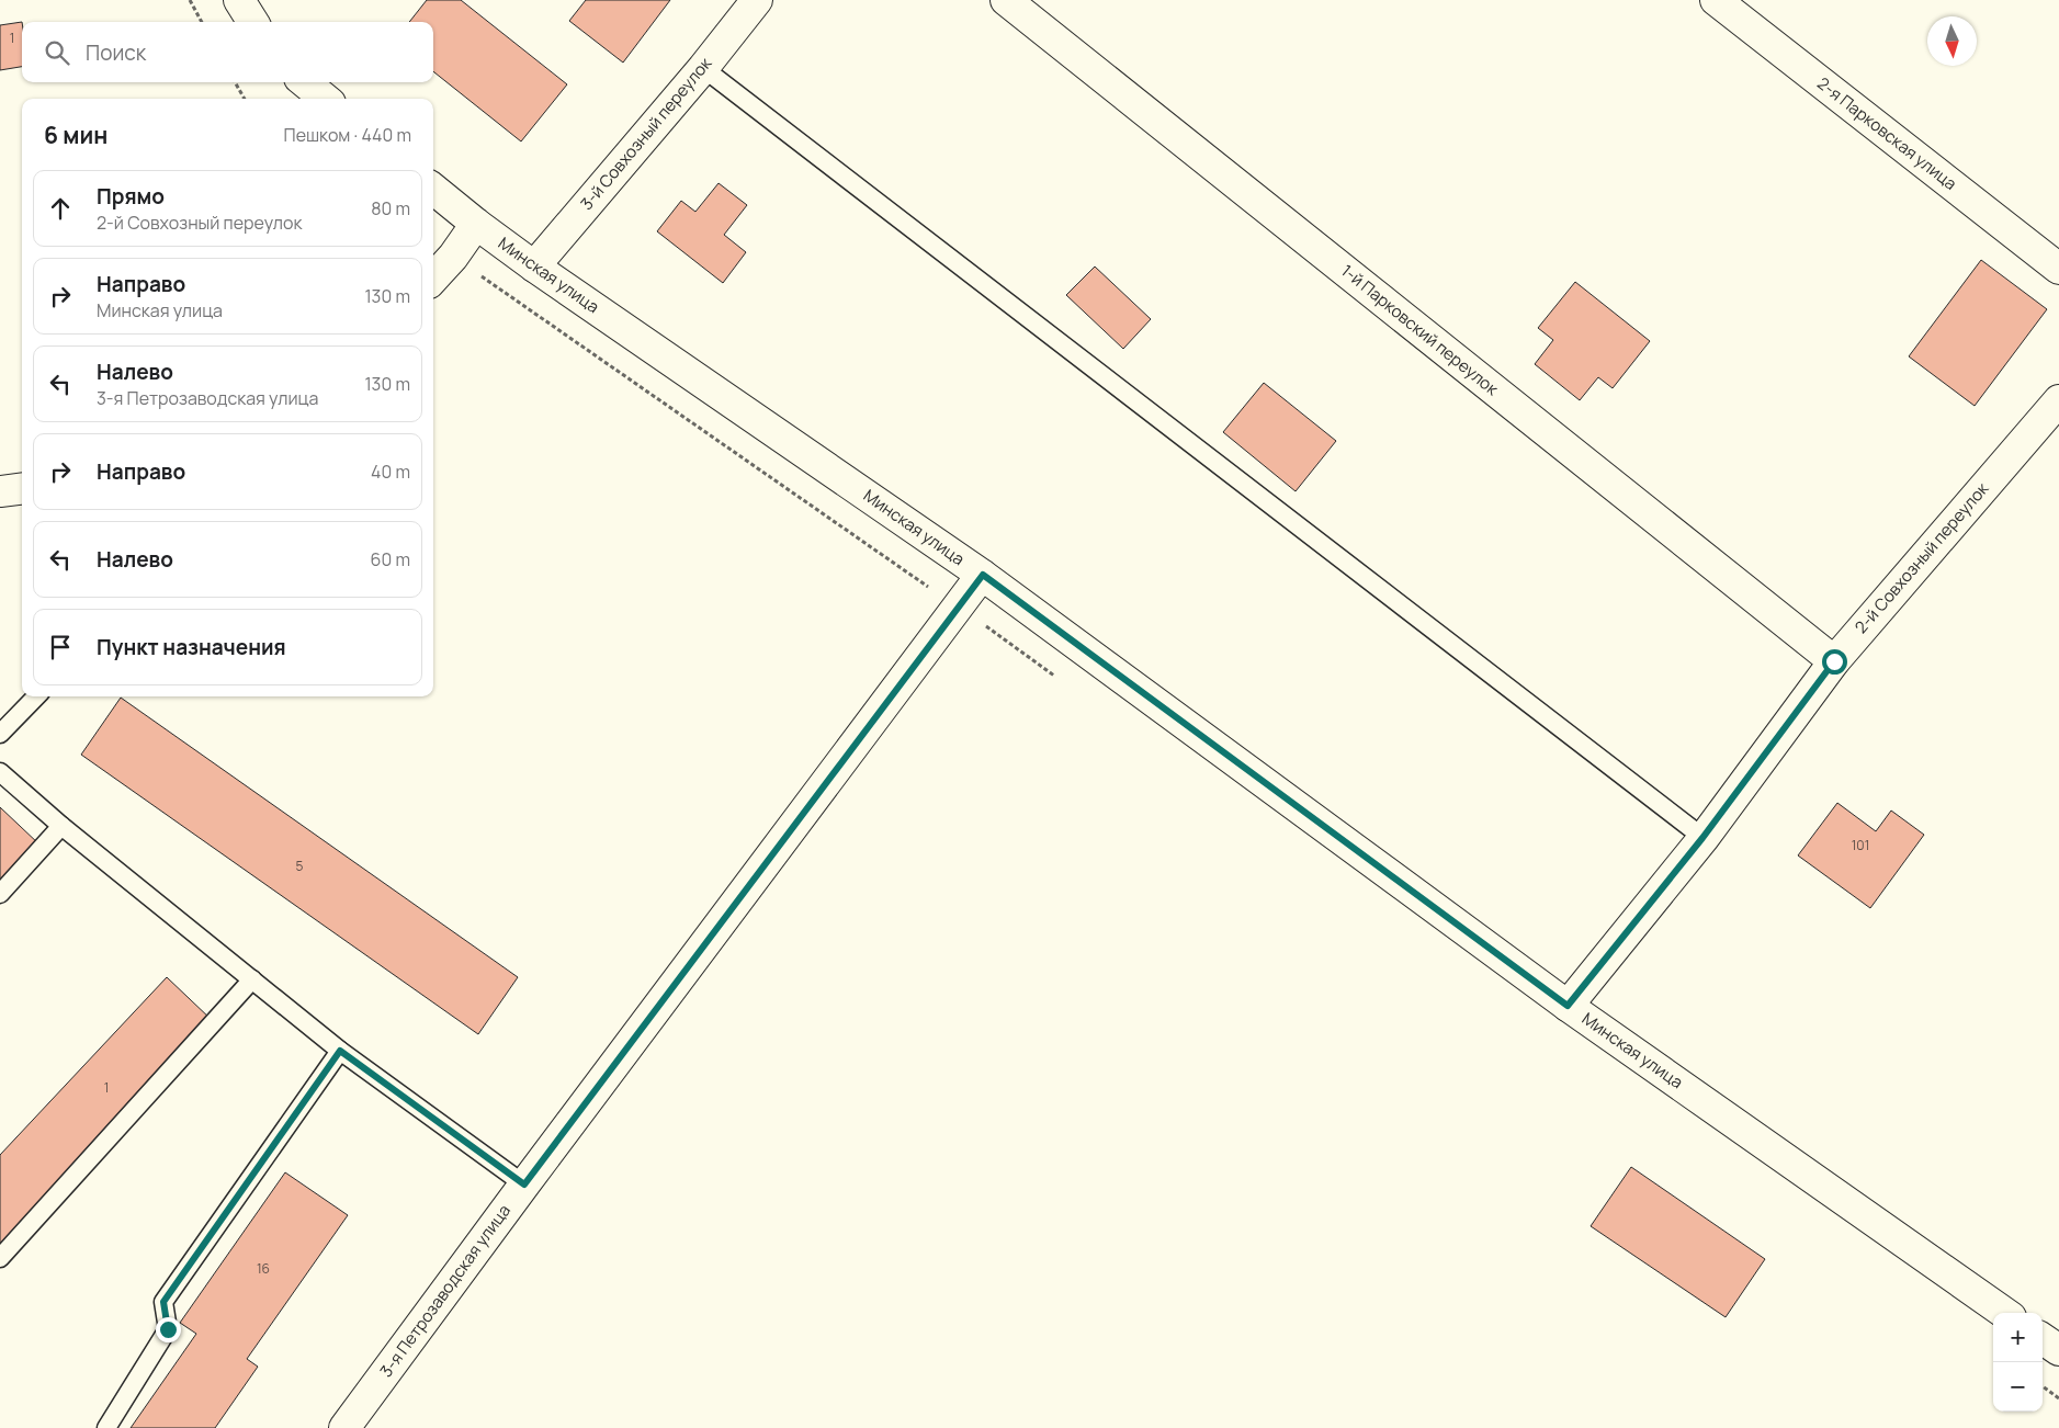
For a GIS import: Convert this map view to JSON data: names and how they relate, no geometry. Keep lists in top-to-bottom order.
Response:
{
  "streets": {
    "street": [
      "3-й Совхозный переулок",
      "2-я Парковская улица",
      "Минская улица",
      "1-й Парковский переулок",
      "2-й Совхозный переулок",
      "3-я Петрозаводская улица"
    ]
  },
  "crossings": [
    ["3-й Совхозный переулок", "Минская улица"],
    ["Минская улица", "2-й Совхозный переулок"],
    ["Минская улица", "3-я Петрозаводская улица"],
    ["1-й Парковский переулок", "2-й Совхозный переулок"]
  ],
  "house_numbers": [
    "1",
    "101",
    "5",
    "1",
    "16"
  ],
  "north": "bottom",
  "page": {
    "search": "Поиск",
    "heading": ["6 мин", "Пешком · 440 m"],
    "list": [
      ["Прямо", "2-й Совхозный переулок", "80 m"],
      ["Направо", "Минская улица", "130 m"],
      ["Налево", "3-я Петрозаводская улица", "130 m"],
      ["Направо", "40 m"],
      ["Налево", "60 m"],
      "Пункт назначения"
    ],
    "map_buttons": ["+", "−"]
  }
}
